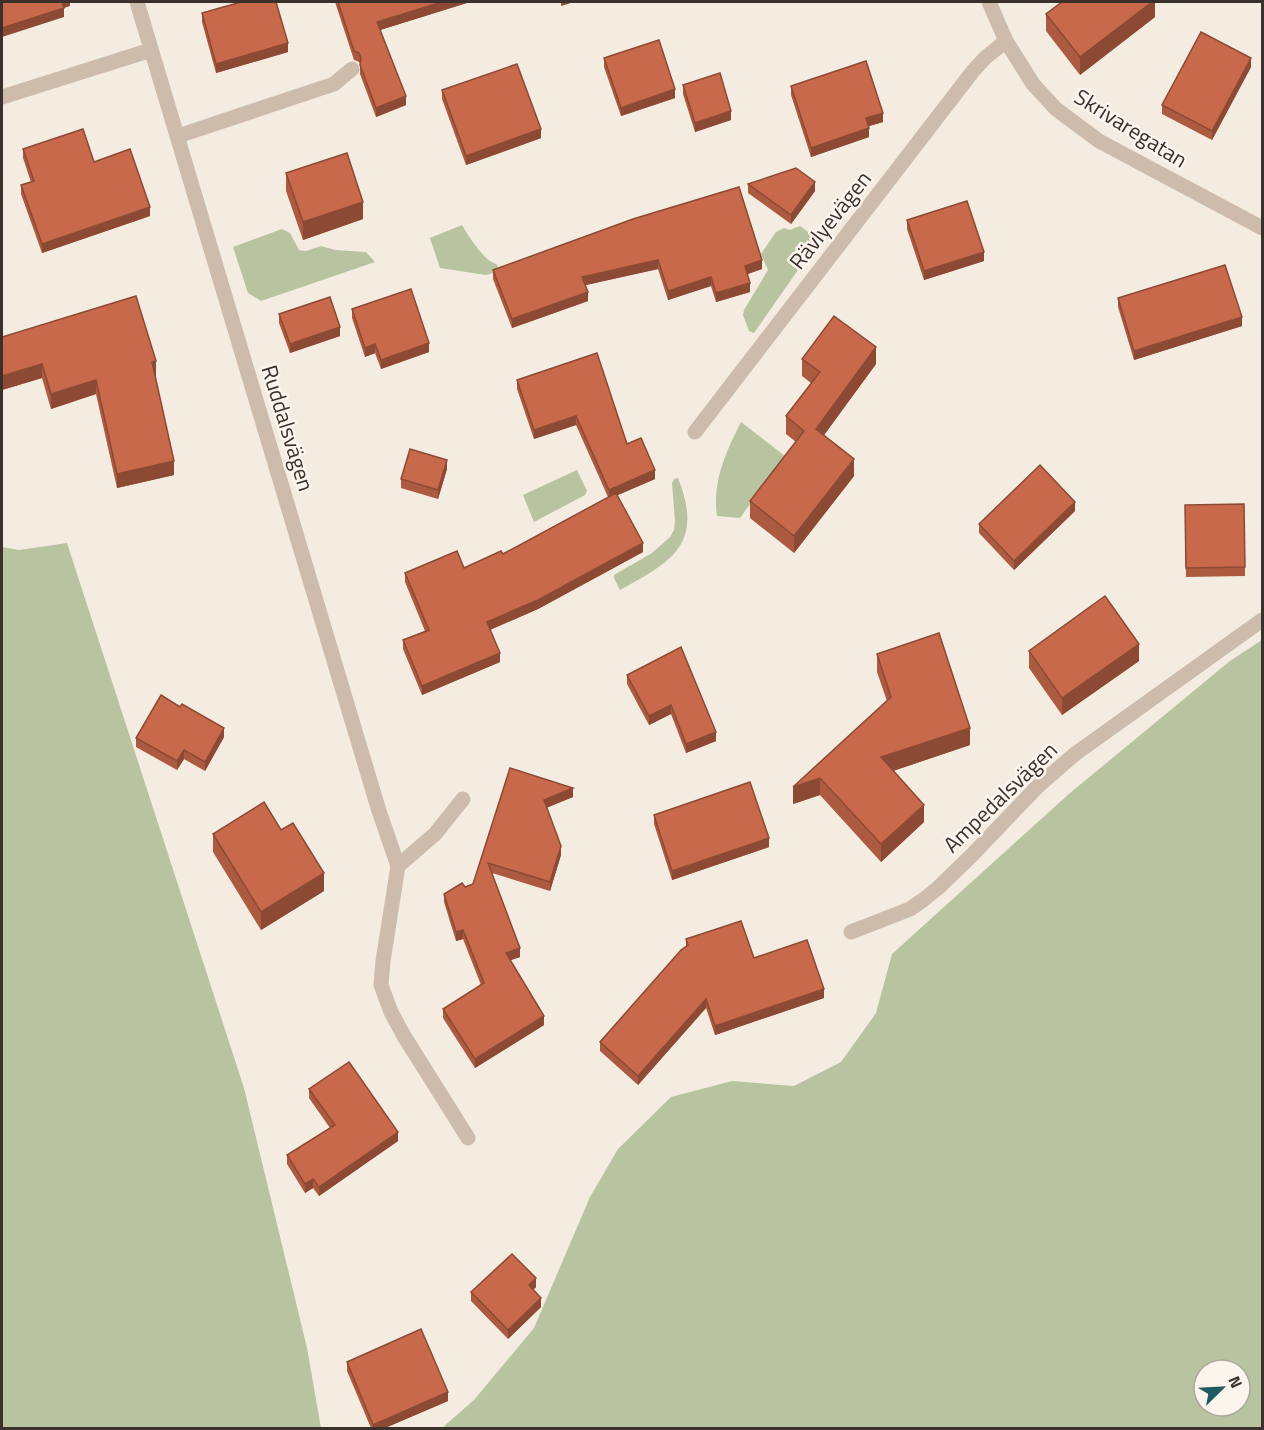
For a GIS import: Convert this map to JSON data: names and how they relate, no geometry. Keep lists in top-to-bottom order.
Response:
{
  "streets": {
    "street": [
      "Skrivaregatan",
      "Rävlyevägen",
      "Ruddalsvägen",
      "Ampedalsvägen"
    ]
  },
  "crossings": [
    ["Skrivaregatan", "Rävlyevägen"]
  ],
  "north": "top right"
}
